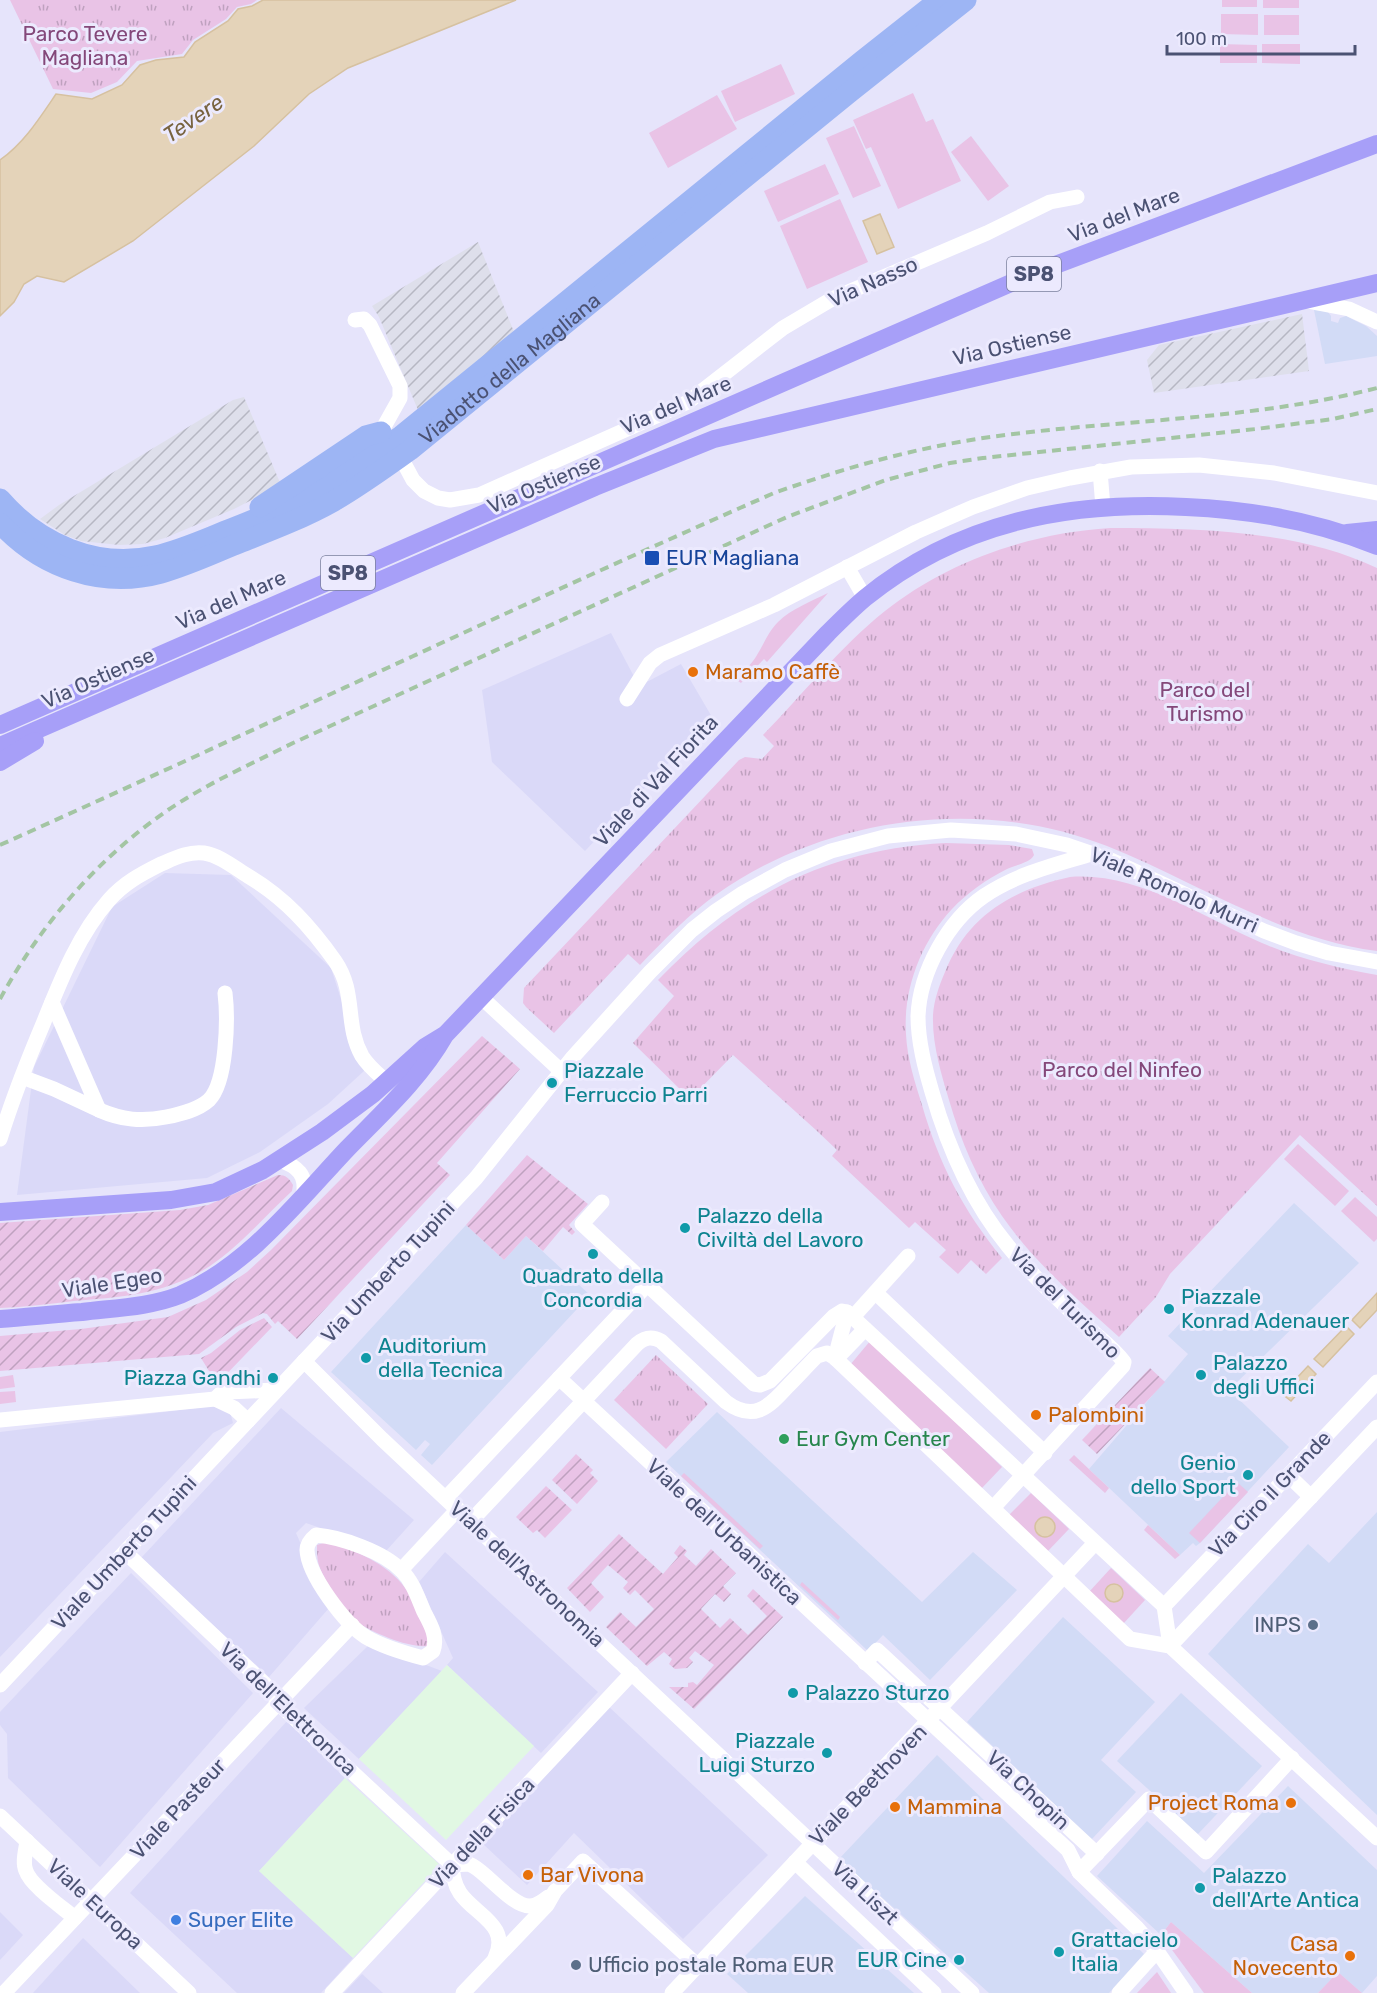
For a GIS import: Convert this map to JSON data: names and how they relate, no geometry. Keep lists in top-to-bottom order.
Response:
{
  "streets": {
    "highway": ["Viadotto della Magliana"],
    "main road": [
      "Via del Mare",
      "SP8",
      "Via Ostiense",
      "Viale di Val Fiorita",
      "Viale Egeo"
    ],
    "street": [
      "Via Nasso",
      "Viale Romolo Murri",
      "Via Umberto Tupini",
      "Via del Turismo",
      "Via Ciro il Grande",
      "Viale dell'Urbanistica",
      "Viale Umberto Tupini",
      "Viale dell'Astronomia",
      "Via dell'Elettronica",
      "Viale Beethoven",
      "Via Chopin",
      "Viale Pasteur",
      "Via della Fisica",
      "Via Liszt",
      "Viale Europa"
    ]
  },
  "crossings": [
    ["Viale di Val Fiorita", "Viale Egeo"],
    ["Viale Romolo Murri", "Via Umberto Tupini"],
    ["Viale Romolo Murri", "Via del Turismo"],
    ["Via Umberto Tupini", "Viale dell'Astronomia"],
    ["Viale Umberto Tupini", "Via dell'Elettronica"],
    ["Viale dell'Astronomia", "Viale Beethoven"],
    ["Viale dell'Astronomia", "Via della Fisica"],
    ["Viale dell'Astronomia", "Via Liszt"],
    ["Via dell'Elettronica", "Viale Pasteur"],
    ["Via dell'Elettronica", "Via della Fisica"],
    ["Viale Beethoven", "Via Chopin"],
    ["Viale Beethoven", "Via Liszt"],
    ["Viale Pasteur", "Viale Europa"]
  ],
  "water": ["Tevere"],
  "parks": ["Parco Tevere Magliana", "Parco del Turismo", "Parco del Ninfeo"],
  "places": {
    "transit": ["EUR Magliana"],
    "other": [
      "Maramo Caffè",
      "Piazzale Ferruccio Parri",
      "Palazzo della Civiltà del Lavoro",
      "Quadrato della Concordia",
      "Piazzale Konrad Adenauer",
      "Auditorium della Tecnica",
      "Palazzo degli Uffici",
      "Piazza Gandhi",
      "Palombini",
      "Eur Gym Center",
      "Genio dello Sport",
      "INPS",
      "Palazzo Sturzo",
      "Piazzale Luigi Sturzo",
      "Project Roma",
      "Mammina",
      "Bar Vivona",
      "Palazzo dell'Arte Antica",
      "Super Elite",
      "Grattacielo Italia",
      "Casa Novecento",
      "EUR Cine",
      "Ufficio postale Roma EUR"
    ]
  },
  "scale_bar": "100 m"
}
